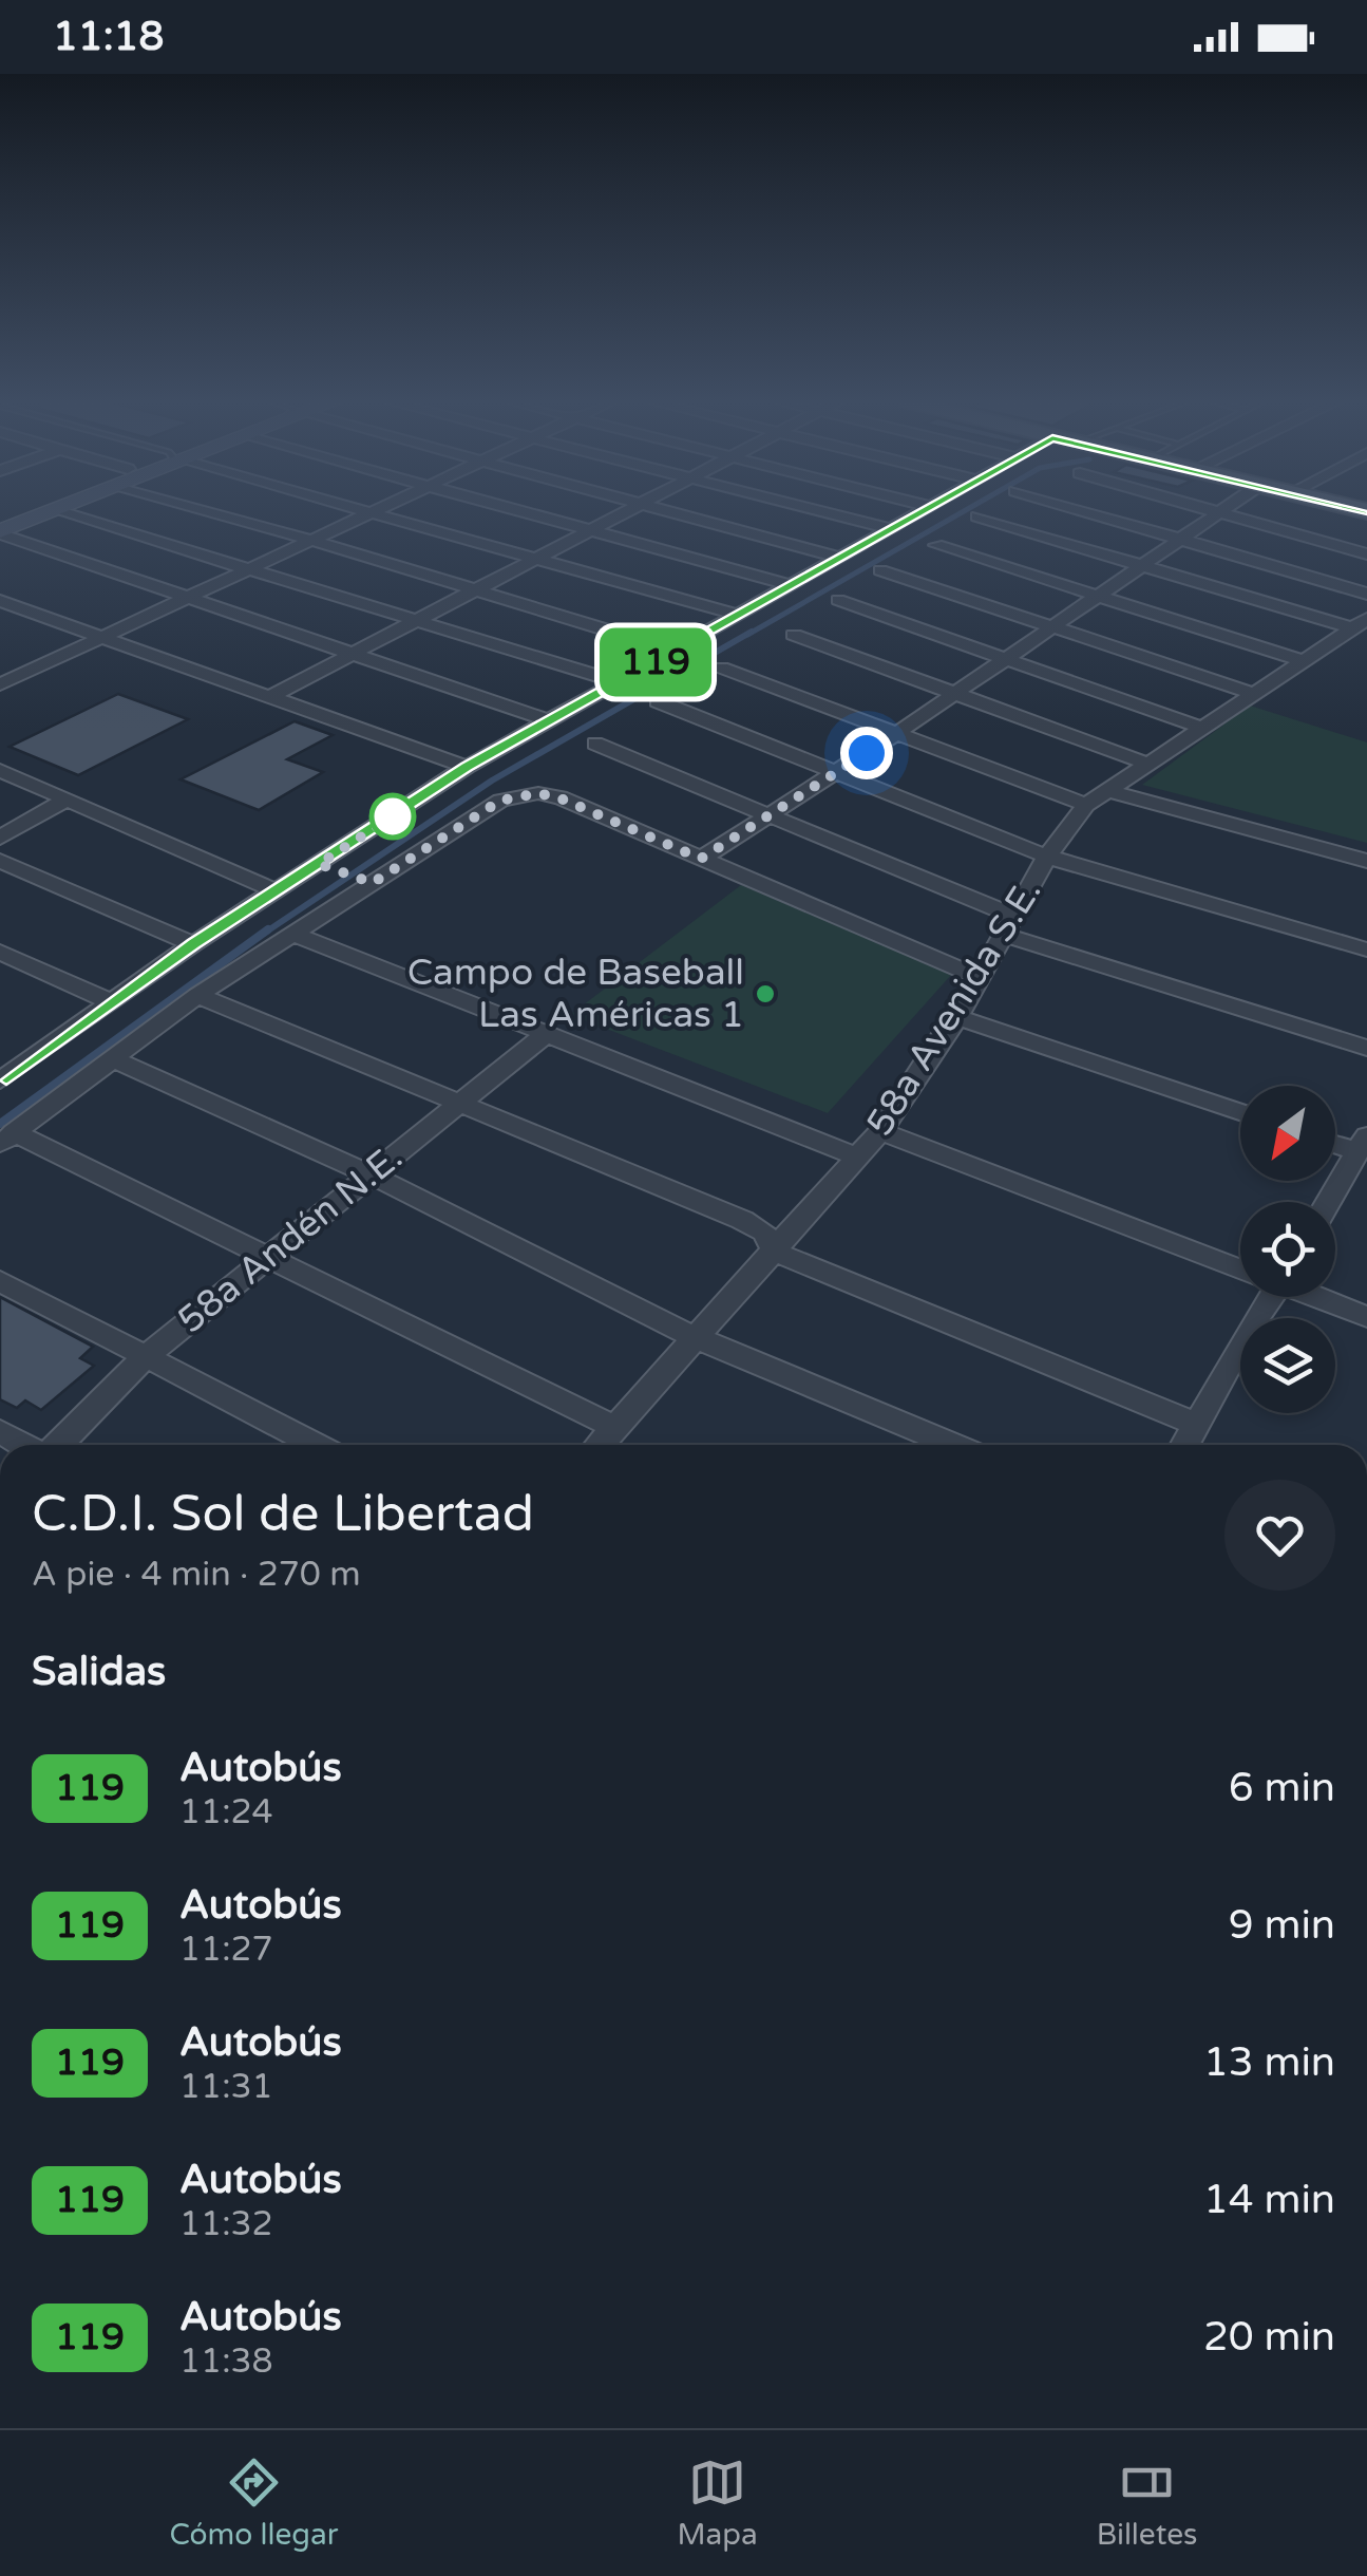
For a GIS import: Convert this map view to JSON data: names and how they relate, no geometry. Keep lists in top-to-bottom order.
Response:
{
  "streets": {
    "street": ["58a Avenida S.E.", "58a Andén N.E."]
  },
  "places": ["Campo de Baseball Las Américas 1"],
  "lines": ["bus line 119"],
  "north": "bottom left",
  "page": {
    "status": "11:18",
    "on_map": "119",
    "heading": [
      ["C.D.I. Sol de Libertad", "A pie · 4 min · 270 m"],
      "Salidas"
    ],
    "list": [
      {
        "mark": "119",
        "name": "Autobús",
        "note": "11:24",
        "value": "6 min"
      },
      {
        "mark": "119",
        "name": "Autobús",
        "note": "11:27",
        "value": "9 min"
      },
      {
        "mark": "119",
        "name": "Autobús",
        "note": "11:31",
        "value": "13 min"
      },
      {
        "mark": "119",
        "name": "Autobús",
        "note": "11:32",
        "value": "14 min"
      },
      {
        "mark": "119",
        "name": "Autobús",
        "note": "11:38",
        "value": "20 min"
      }
    ],
    "tabs": ["Cómo llegar", "Mapa", "Billetes"]
  }
}
